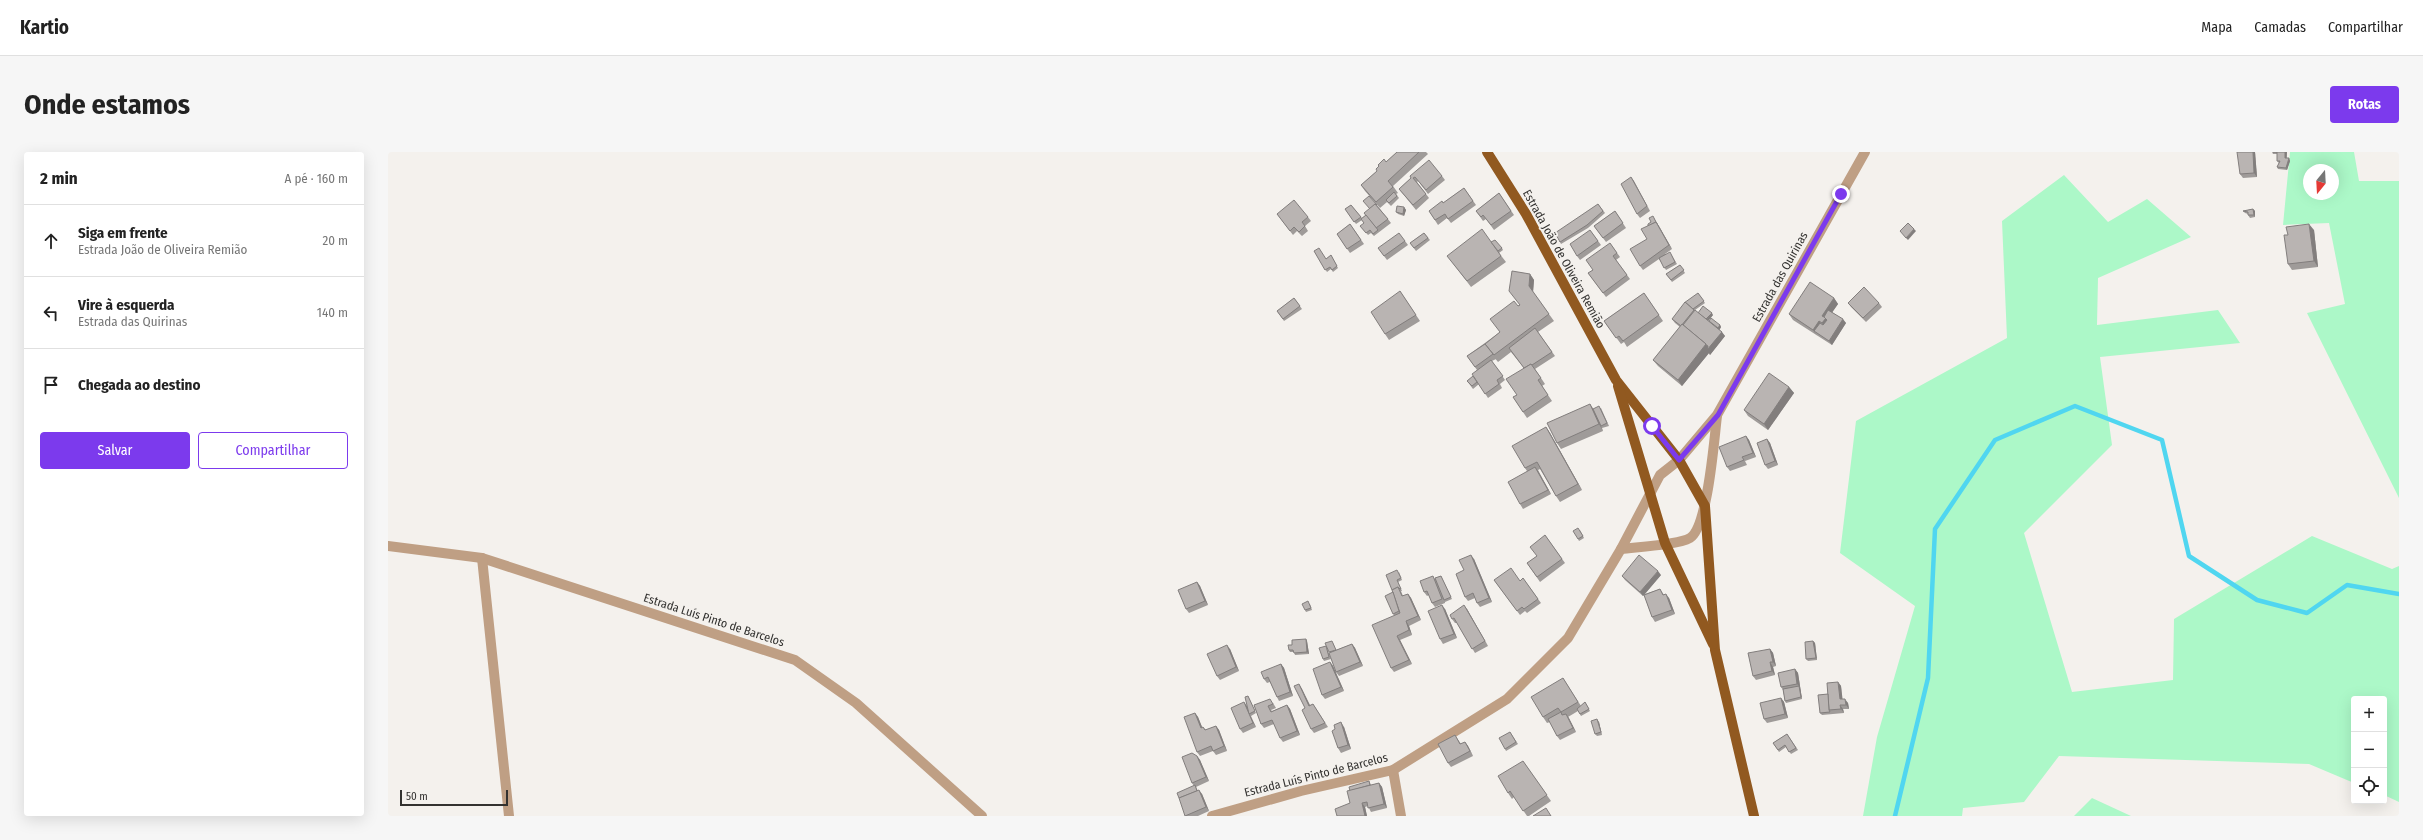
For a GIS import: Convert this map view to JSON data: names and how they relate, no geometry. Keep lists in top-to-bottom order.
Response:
{
  "streets": {
    "main road": ["Estrada João de Oliveira Remião"],
    "street": ["Estrada das Quirinas", "Estrada Luís Pinto de Barcelos"]
  },
  "crossings": [
    ["Estrada João de Oliveira Remião", "Estrada das Quirinas"],
    ["Estrada João de Oliveira Remião", "Estrada Luís Pinto de Barcelos"],
    ["Estrada das Quirinas", "Estrada Luís Pinto de Barcelos"]
  ],
  "scale_bar": "50 m",
  "north": "bottom",
  "page": {
    "header": "Kartio",
    "nav": ["Mapa", "Camadas", "Compartilhar"],
    "buttons": [
      "Rotas",
      ["Salvar", "Compartilhar"]
    ],
    "title": "Onde estamos",
    "heading": ["2 min", "A pé · 160 m"],
    "list": [
      ["Siga em frente", "Estrada João de Oliveira Remião", "20 m"],
      ["Vire à esquerda", "Estrada das Quirinas", "140 m"],
      "Chegada ao destino"
    ],
    "map_buttons": ["+", "−"],
    "scale": "50 m"
  }
}
